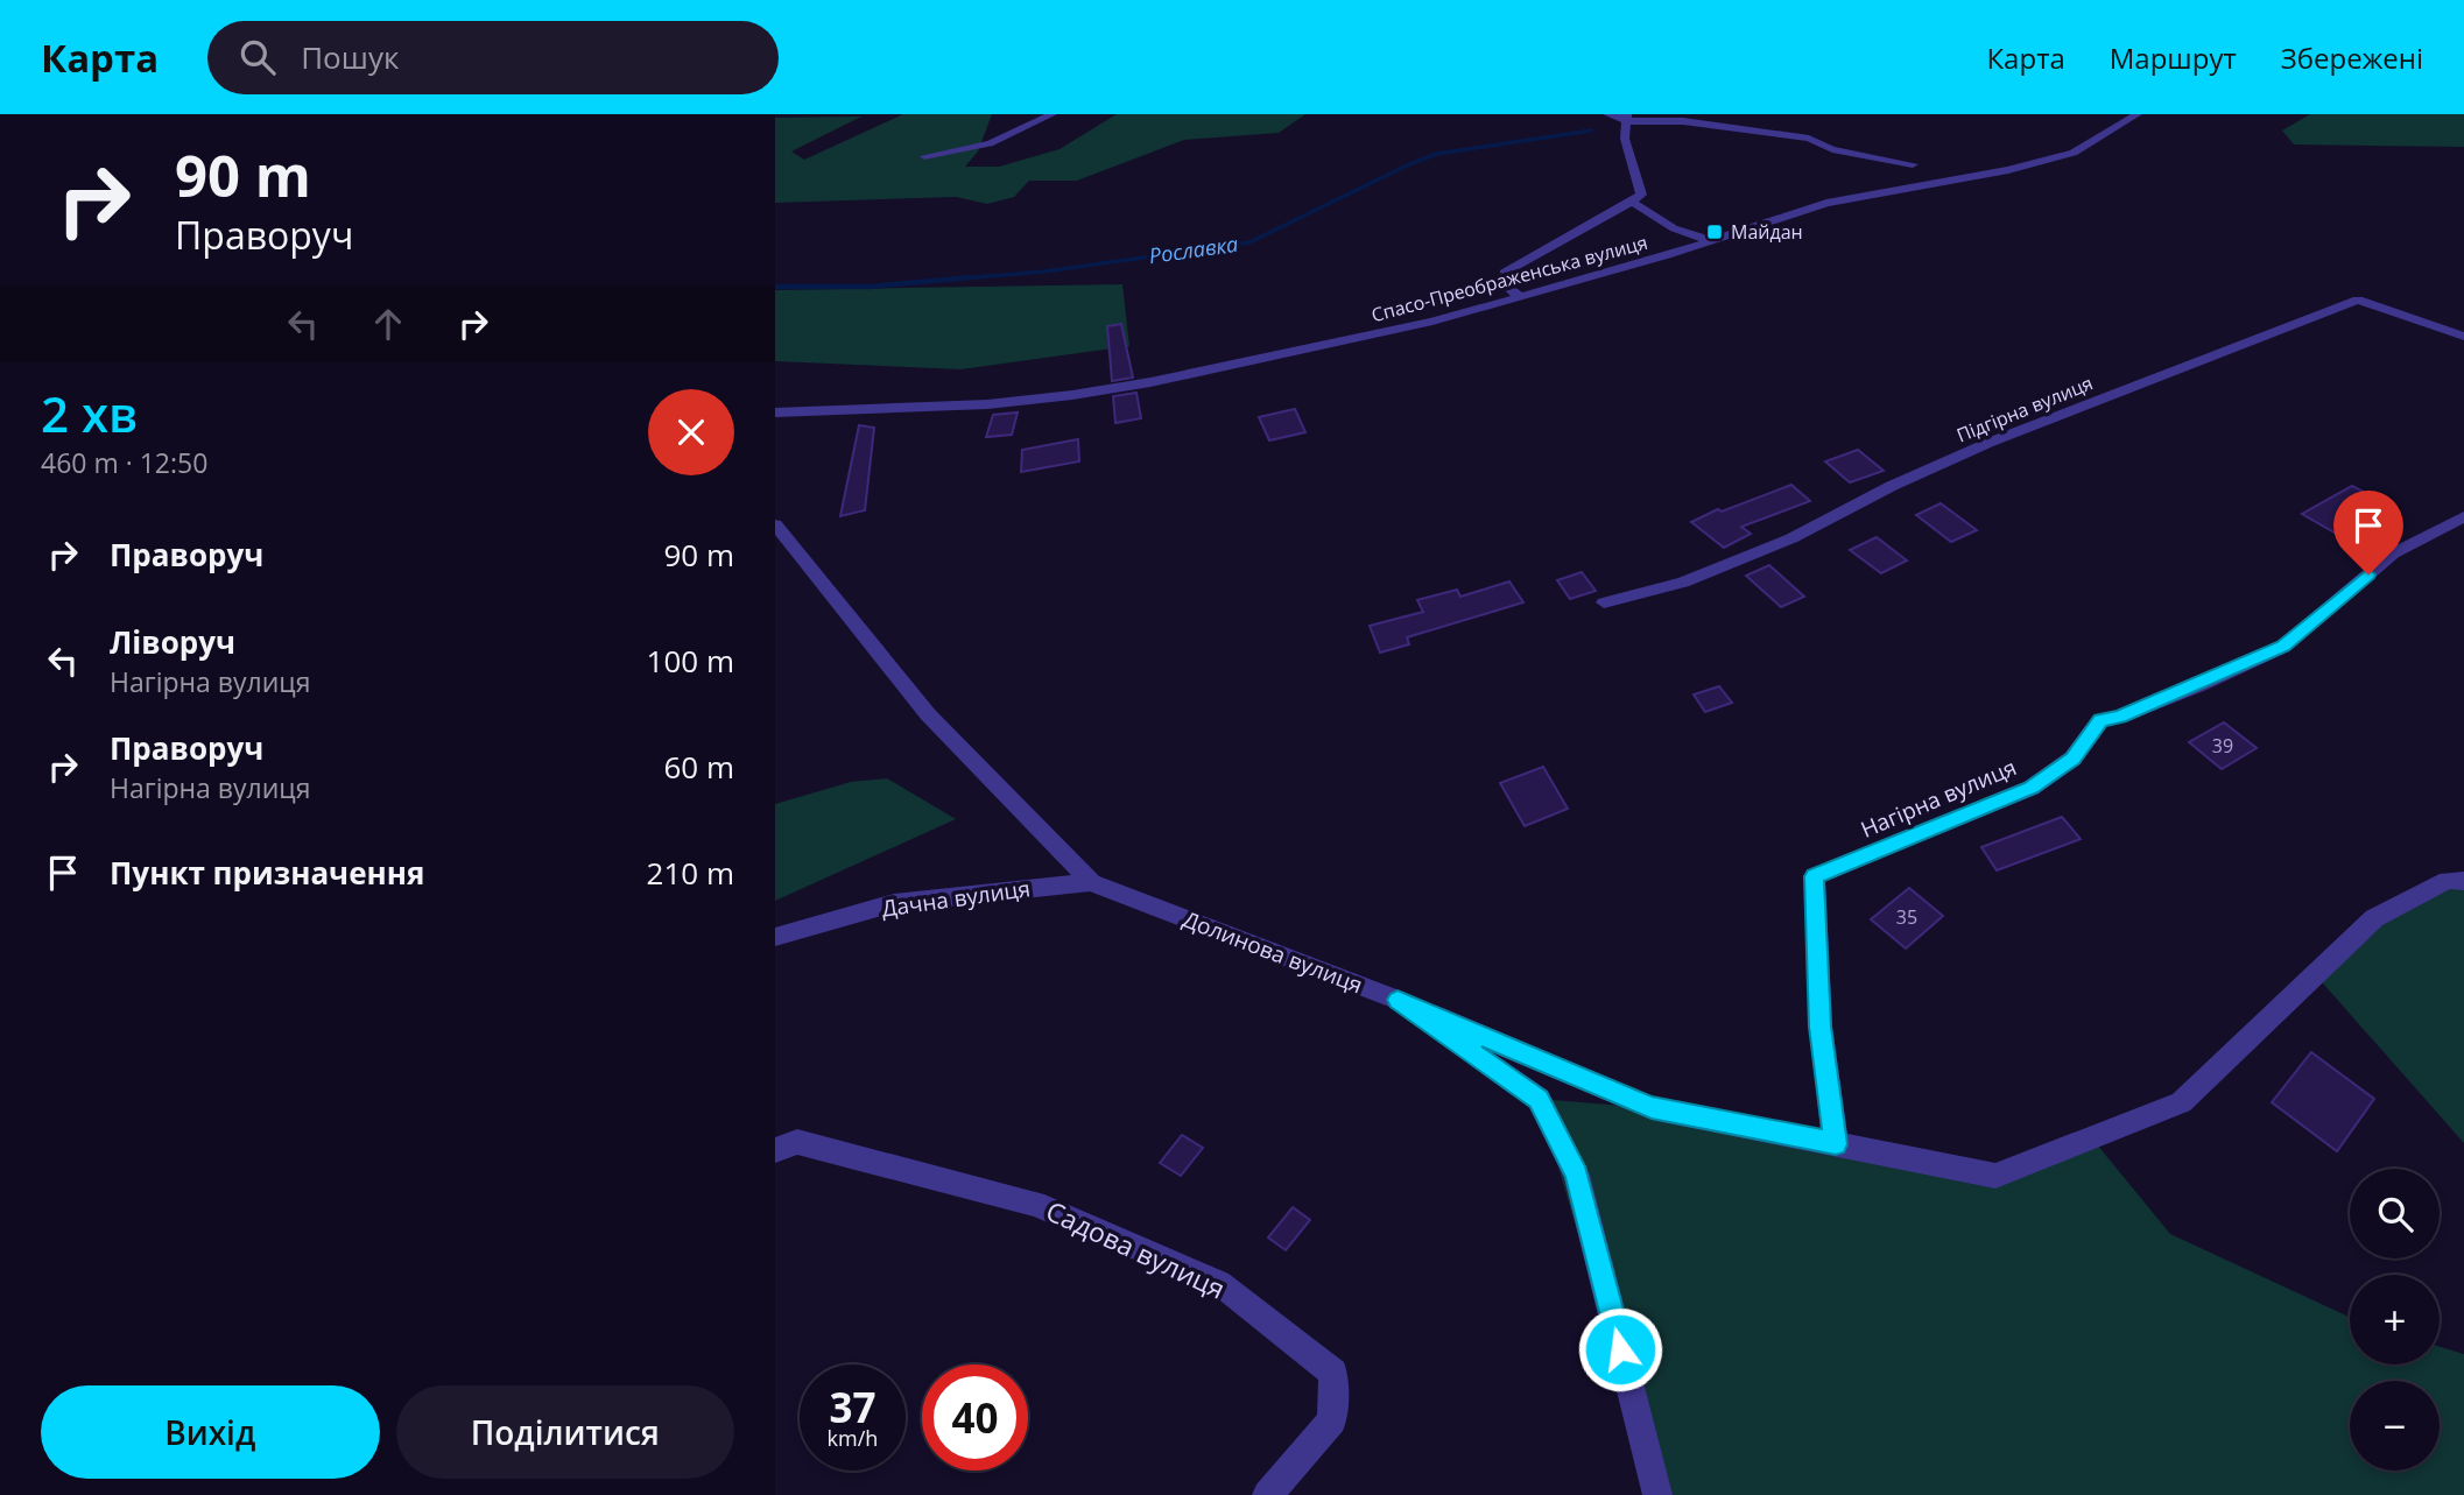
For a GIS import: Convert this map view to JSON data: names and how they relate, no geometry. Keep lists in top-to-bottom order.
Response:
{
  "streets": {
    "street": [
      "Спасо-Преображенська вулиця",
      "Підгірна вулиця",
      "Нагірна вулиця",
      "Дачна вулиця",
      "Долинова вулиця",
      "Садова вулиця"
    ]
  },
  "crossings": [
    ["Дачна вулиця", "Долинова вулиця"]
  ],
  "water": ["Рославка"],
  "places": {
    "transit": ["Майдан"]
  },
  "house_numbers": ["39", "35"],
  "page": {
    "header": "Карта",
    "search": "Пошук",
    "nav": ["Карта", "Маршрут", "Збережені"],
    "turn": ["90 m", "Праворуч"],
    "heading": ["2 хв", "460 m · 12:50"],
    "list": [
      {
        "name": "Праворуч",
        "value": "90 m"
      },
      {
        "name": "Ліворуч",
        "note": "Нагірна вулиця",
        "value": "100 m"
      },
      {
        "name": "Праворуч",
        "note": "Нагірна вулиця",
        "value": "60 m"
      },
      {
        "name": "Пункт призначення",
        "value": "210 m"
      }
    ],
    "map_buttons": ["+", "−"],
    "speed": "37 km/h",
    "limit": "40",
    "buttons": ["Вихід", "Поділитися"]
  }
}
